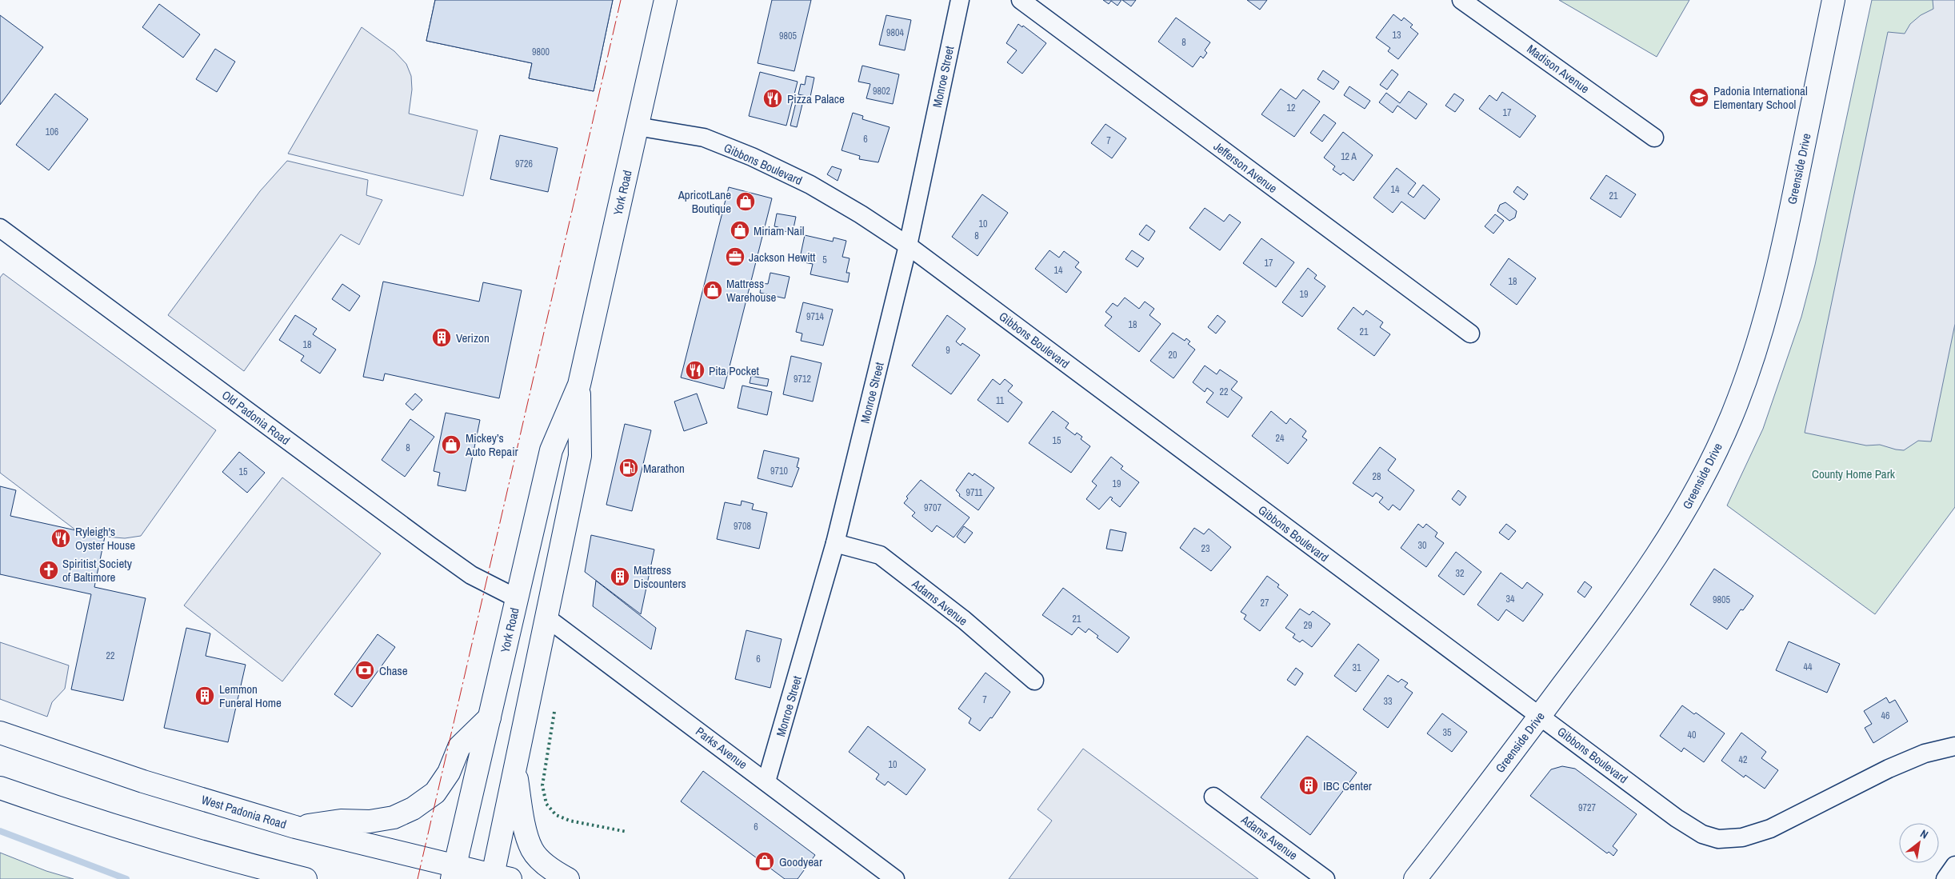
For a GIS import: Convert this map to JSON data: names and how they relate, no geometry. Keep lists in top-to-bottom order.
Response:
{
  "streets": {
    "main road": ["Greenside Drive", "York Road", "West Padonia Road"],
    "street": [
      "Madison Avenue",
      "Monroe Street",
      "Gibbons Boulevard",
      "Jefferson Avenue",
      "Old Padonia Road",
      "Adams Avenue",
      "Parks Avenue"
    ]
  },
  "crossings": [
    ["Monroe Street", "Gibbons Boulevard"],
    ["Monroe Street", "Adams Avenue"],
    ["Monroe Street", "Parks Avenue"],
    ["Gibbons Boulevard", "Greenside Drive"],
    ["Gibbons Boulevard", "York Road"],
    ["York Road", "Old Padonia Road"],
    ["York Road", "Parks Avenue"],
    ["York Road", "West Padonia Road"]
  ],
  "parks": ["County Home Park"],
  "places": {
    "school or university": ["Padonia International Elementary School"],
    "restaurant": ["Pizza Palace", "Pita Pocket", "Ryleigh's Oyster House"],
    "shop": [
      "ApricotLane Boutique",
      "Miriam Nail",
      "Mattress Warehouse",
      "Mickey’s Auto Repair",
      "Goodyear"
    ],
    "office": ["Jackson Hewitt"],
    "building": [
      "Verizon",
      "Mattress Discounters",
      "Lemmon Funeral Home",
      "IBC Center"
    ],
    "fuel station": ["Marathon"],
    "church": ["Spiritist Society of Baltimore"],
    "bank": ["Chase"]
  },
  "house_numbers": [
    "9804",
    "13",
    "9805",
    "8",
    "9800",
    "9802",
    "12",
    "17",
    "106",
    "6",
    "7",
    "12 A",
    "9726",
    "14",
    "21",
    "10",
    "8",
    "5",
    "17",
    "14",
    "18",
    "19",
    "9714",
    "18",
    "21",
    "18",
    "9",
    "20",
    "9712",
    "22",
    "11",
    "24",
    "15",
    "8",
    "9710",
    "15",
    "28",
    "19",
    "9711",
    "9707",
    "9708",
    "30",
    "23",
    "32",
    "34",
    "9805",
    "27",
    "21",
    "29",
    "22",
    "6",
    "44",
    "31",
    "7",
    "33",
    "46",
    "35",
    "40",
    "42",
    "10",
    "9727",
    "6"
  ],
  "north": "top right"
}
